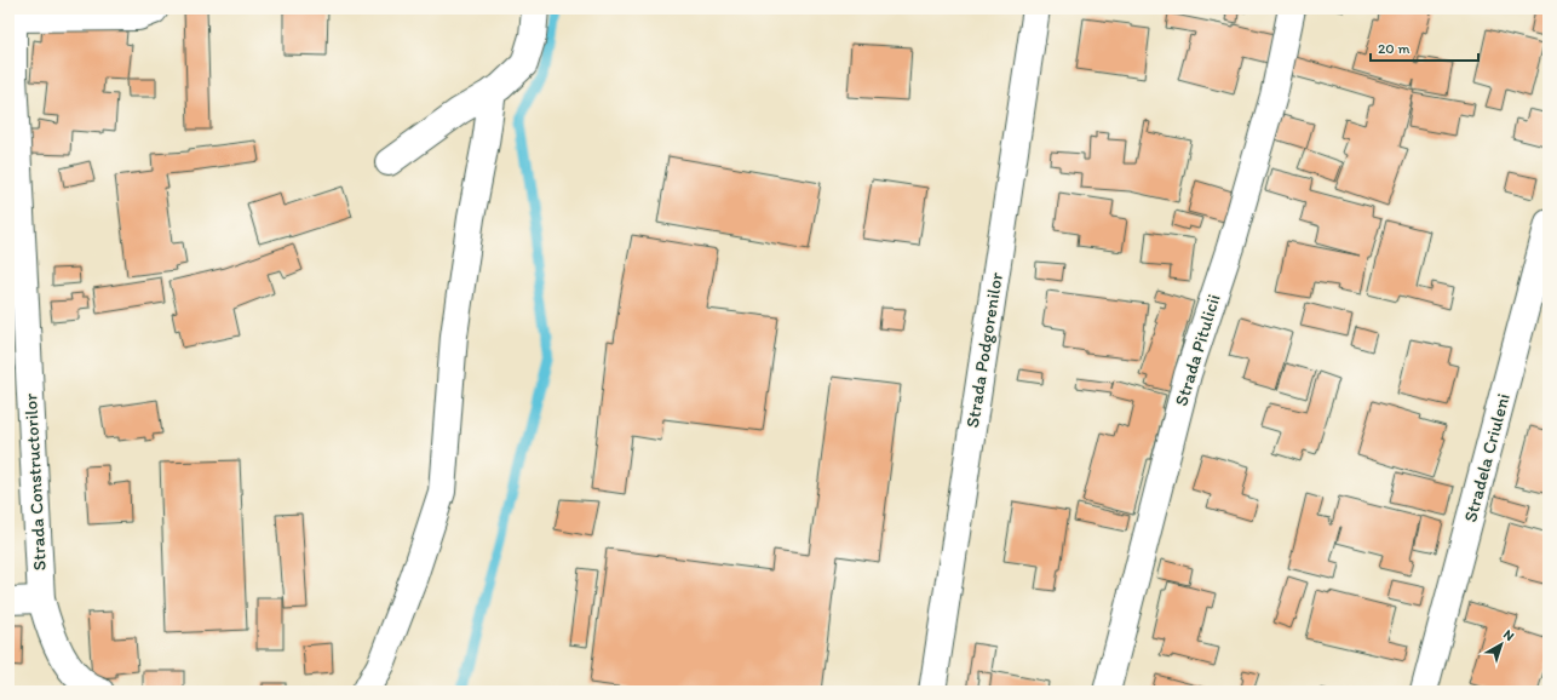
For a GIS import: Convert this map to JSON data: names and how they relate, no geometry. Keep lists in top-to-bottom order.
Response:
{
  "streets": {
    "street": [
      "Strada Podgorenilor",
      "Strada Pitulicii",
      "Stradela Criuleni",
      "Strada Constructorilor"
    ]
  },
  "scale_bar": "20 m",
  "north": "top right"
}
